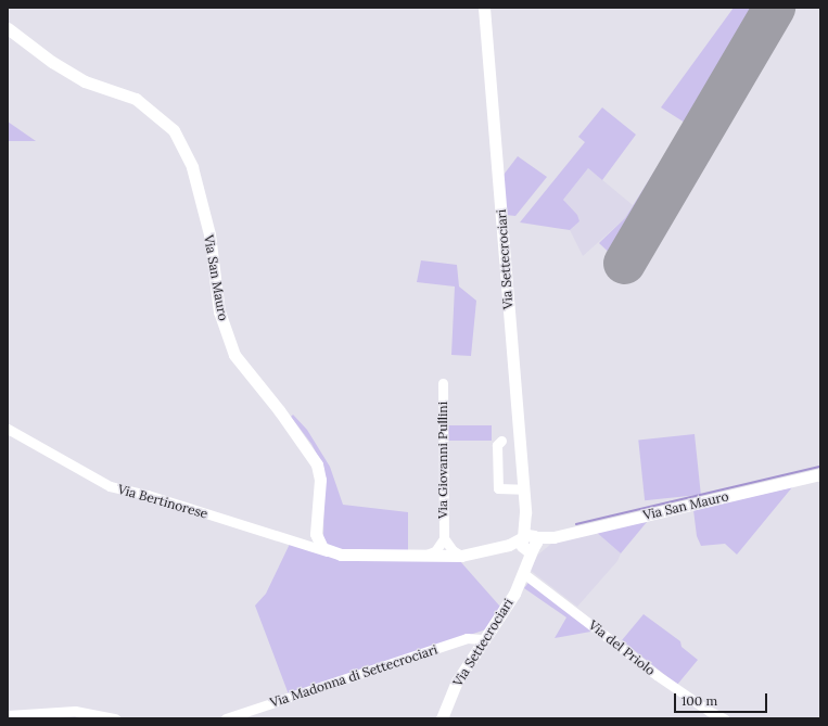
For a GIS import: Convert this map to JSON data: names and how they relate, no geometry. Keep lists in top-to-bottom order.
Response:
{
  "streets": {
    "main road": ["Via Settecrociari", "Via San Mauro"],
    "street": [
      "Via Giovanni Pullini",
      "Via Bertinorese",
      "Via del Priolo",
      "Via Madonna di Settecrociari"
    ]
  },
  "crossings": [
    ["Via Settecrociari", "Via San Mauro"],
    ["Via Settecrociari", "Via del Priolo"],
    ["Via Settecrociari", "Via Madonna di Settecrociari"],
    ["Via San Mauro", "Via Giovanni Pullini"],
    ["Via San Mauro", "Via Bertinorese"]
  ],
  "scale_bar": "100 m"
}
